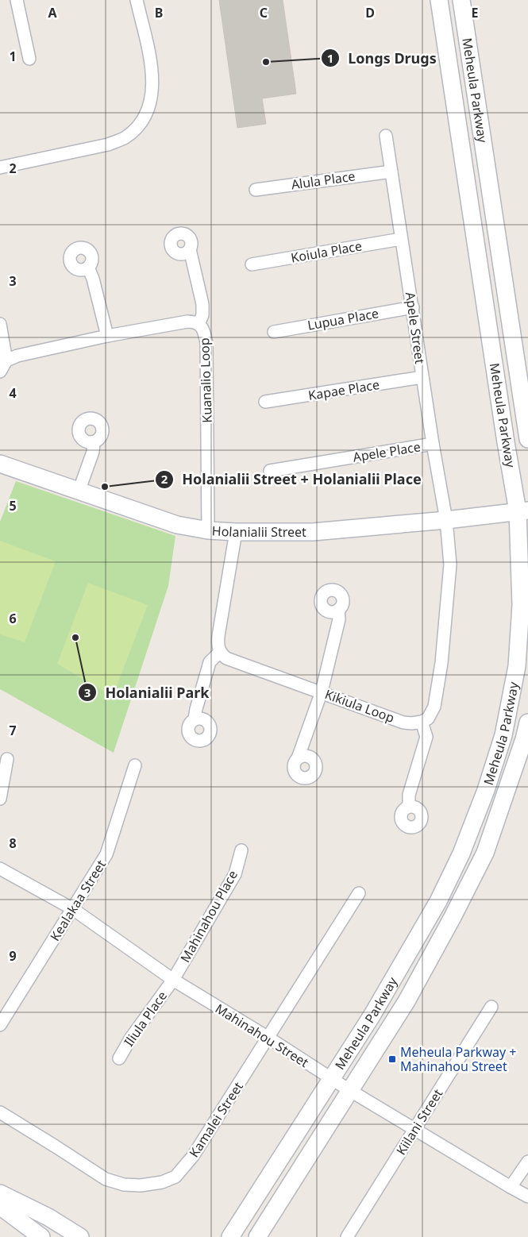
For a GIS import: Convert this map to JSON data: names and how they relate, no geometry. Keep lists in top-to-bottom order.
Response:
{
  "streets": {
    "street": [
      "Meheula Parkway",
      "Alula Place",
      "Koiula Place",
      "Lupua Place",
      "Apele Street",
      "Kuanalio Loop",
      "Kapae Place",
      "Apele Place",
      "Holanialii Street",
      "Kikiula Loop",
      "Kealakaa Street",
      "Mahinahou Place",
      "Iliula Place",
      "Mahinahou Street",
      "Kamalei Street",
      "Kiilani Street"
    ]
  },
  "crossings": [
    ["Meheula Parkway", "Holanialii Street"],
    ["Meheula Parkway", "Mahinahou Street"],
    ["Alula Place", "Apele Street"],
    ["Koiula Place", "Apele Street"],
    ["Lupua Place", "Apele Street"],
    ["Apele Street", "Kapae Place"],
    ["Apele Street", "Apele Place"],
    ["Apele Street", "Holanialii Street"],
    ["Kuanalio Loop", "Holanialii Street"],
    ["Kealakaa Street", "Mahinahou Street"],
    ["Mahinahou Place", "Iliula Place"],
    ["Mahinahou Place", "Mahinahou Street"],
    ["Iliula Place", "Mahinahou Street"],
    ["Mahinahou Street", "Kamalei Street"],
    ["Mahinahou Street", "Kiilani Street"]
  ],
  "places": {
    "other": ["Longs Drugs", "Holanialii Street + Holanialii Place", "Holanialii Park"],
    "transit": ["Meheula Parkway + Mahinahou Street"]
  },
  "grid": {
    "columns": [
      "A",
      "B",
      "C",
      "D",
      "E"
    ],
    "rows": [
      "1",
      "2",
      "3",
      "4",
      "5",
      "6",
      "7",
      "8",
      "9"
    ]
  }
}
